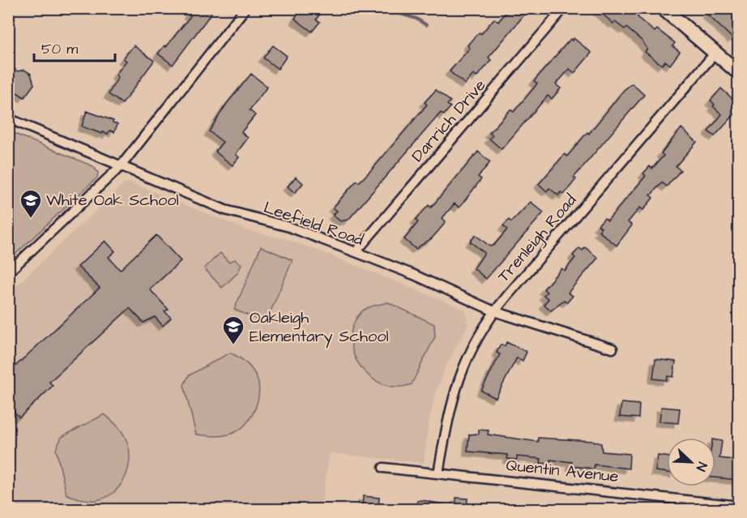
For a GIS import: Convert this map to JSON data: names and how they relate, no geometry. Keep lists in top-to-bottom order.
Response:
{
  "streets": {
    "street": [
      "Darrich Drive",
      "Leefield Road",
      "Trenleigh Road",
      "Quentin Avenue"
    ]
  },
  "crossings": [
    ["Darrich Drive", "Leefield Road"],
    ["Leefield Road", "Trenleigh Road"],
    ["Trenleigh Road", "Quentin Avenue"]
  ],
  "places": {
    "school or university": ["White Oak School", "Oakleigh Elementary School"]
  },
  "scale_bar": "50 m",
  "north": "bottom right"
}
